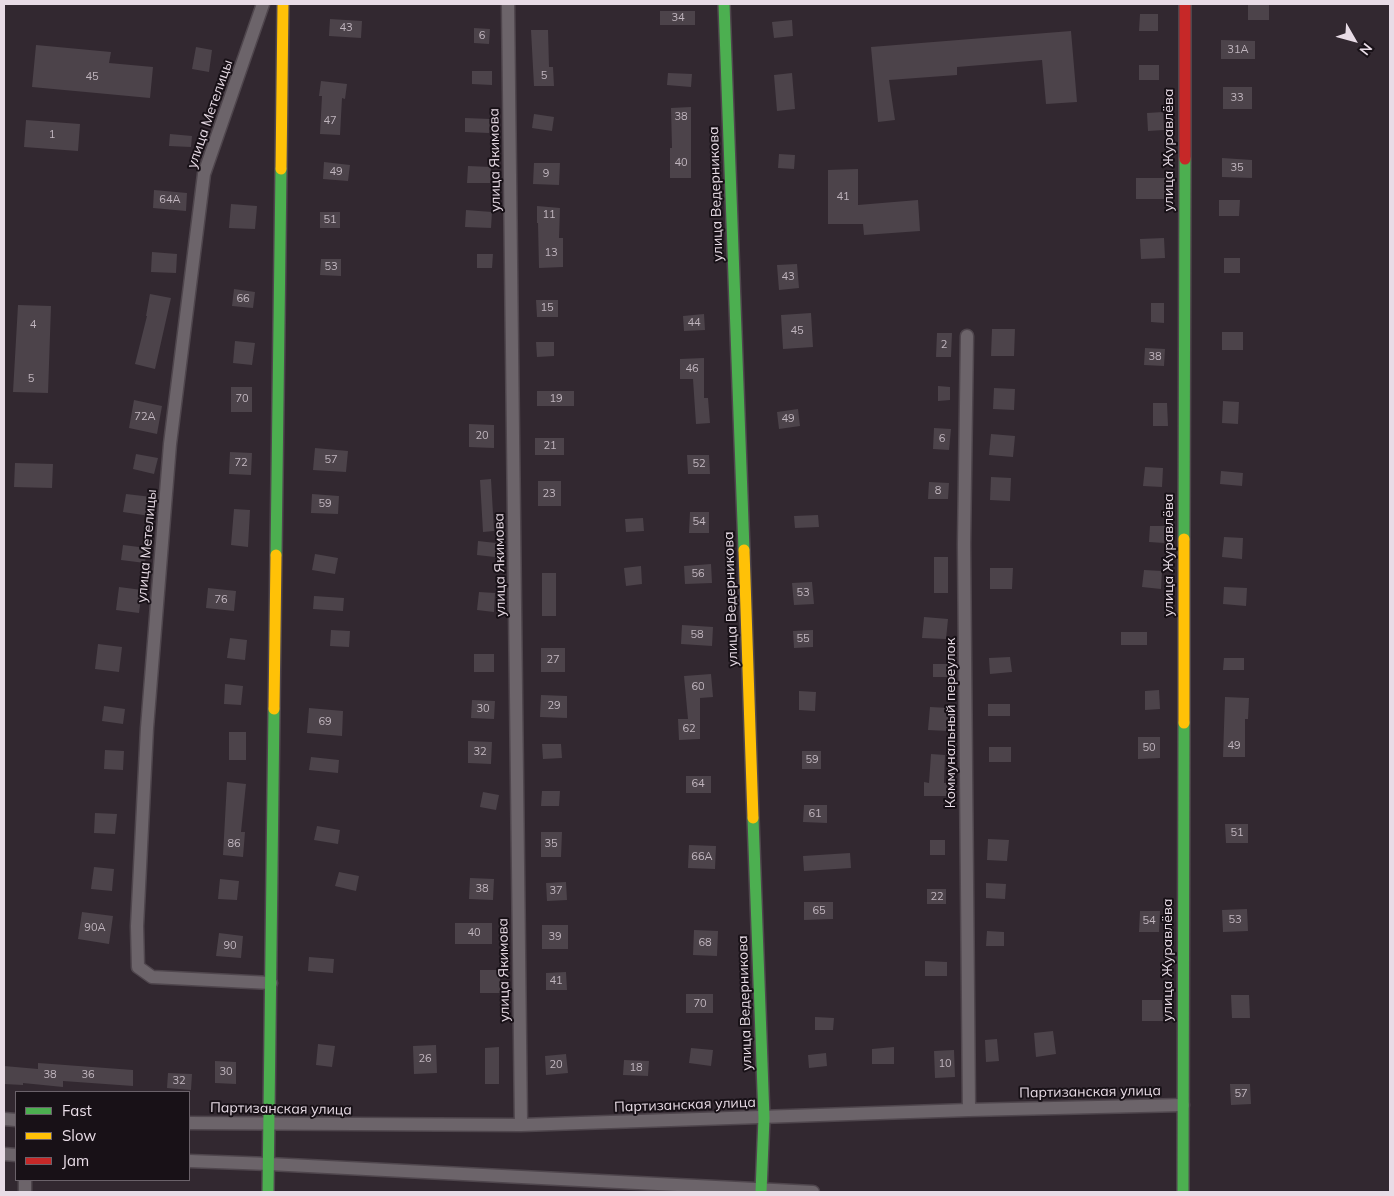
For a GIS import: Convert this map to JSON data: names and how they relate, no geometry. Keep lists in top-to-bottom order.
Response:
{
  "streets": {
    "street": [
      "улица Метелицы",
      "улица Журавлёва",
      "улица Якимова",
      "улица Ведерникова",
      "Коммунальный переулок",
      "Партизанская улица"
    ]
  },
  "crossings": [
    ["улица Журавлёва", "Партизанская улица"],
    ["улица Якимова", "Партизанская улица"],
    ["улица Ведерникова", "Партизанская улица"],
    ["Коммунальный переулок", "Партизанская улица"]
  ],
  "house_numbers": [
    "34",
    "43",
    "6",
    "31А",
    "5",
    "45",
    "33",
    "38",
    "47",
    "1",
    "40",
    "35",
    "49",
    "9",
    "41",
    "64А",
    "11",
    "51",
    "13",
    "53",
    "43",
    "66",
    "15",
    "44",
    "4",
    "45",
    "2",
    "38",
    "46",
    "5",
    "70",
    "19",
    "72А",
    "49",
    "20",
    "6",
    "21",
    "57",
    "72",
    "52",
    "8",
    "23",
    "59",
    "54",
    "56",
    "53",
    "76",
    "58",
    "55",
    "27",
    "60",
    "29",
    "30",
    "69",
    "62",
    "49",
    "50",
    "32",
    "59",
    "64",
    "61",
    "51",
    "86",
    "35",
    "66А",
    "38",
    "37",
    "22",
    "65",
    "53",
    "54",
    "90А",
    "40",
    "39",
    "68",
    "90",
    "41",
    "70",
    "26",
    "10",
    "20",
    "18",
    "30",
    "38",
    "36",
    "32",
    "57"
  ],
  "legend": ["Fast", "Slow", "Jam"],
  "north": "bottom right"
}
